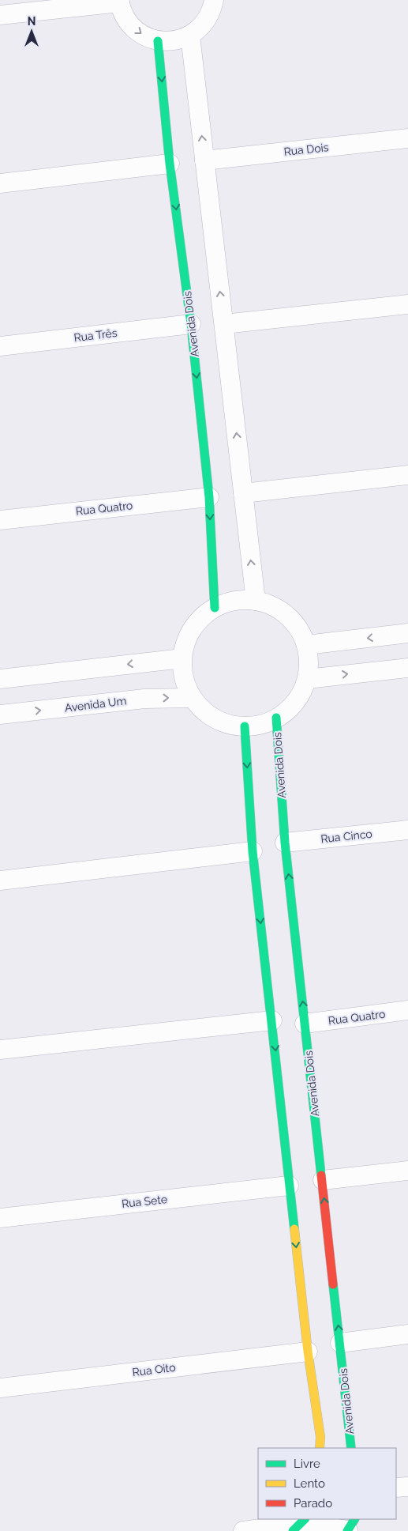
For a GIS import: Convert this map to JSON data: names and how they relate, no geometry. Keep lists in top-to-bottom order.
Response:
{
  "streets": {
    "street": [
      "Rua Dois",
      "Avenida Dois",
      "Rua Três",
      "Rua Quatro",
      "Avenida Um",
      "Rua Cinco",
      "Rua Sete",
      "Rua Oito"
    ]
  },
  "crossings": [
    ["Avenida Dois", "Rua Três"],
    ["Avenida Dois", "Rua Quatro"],
    ["Avenida Dois", "Avenida Um"],
    ["Avenida Dois", "Rua Cinco"]
  ],
  "legend": ["Livre", "Lento", "Parado"],
  "north": "top"
}
